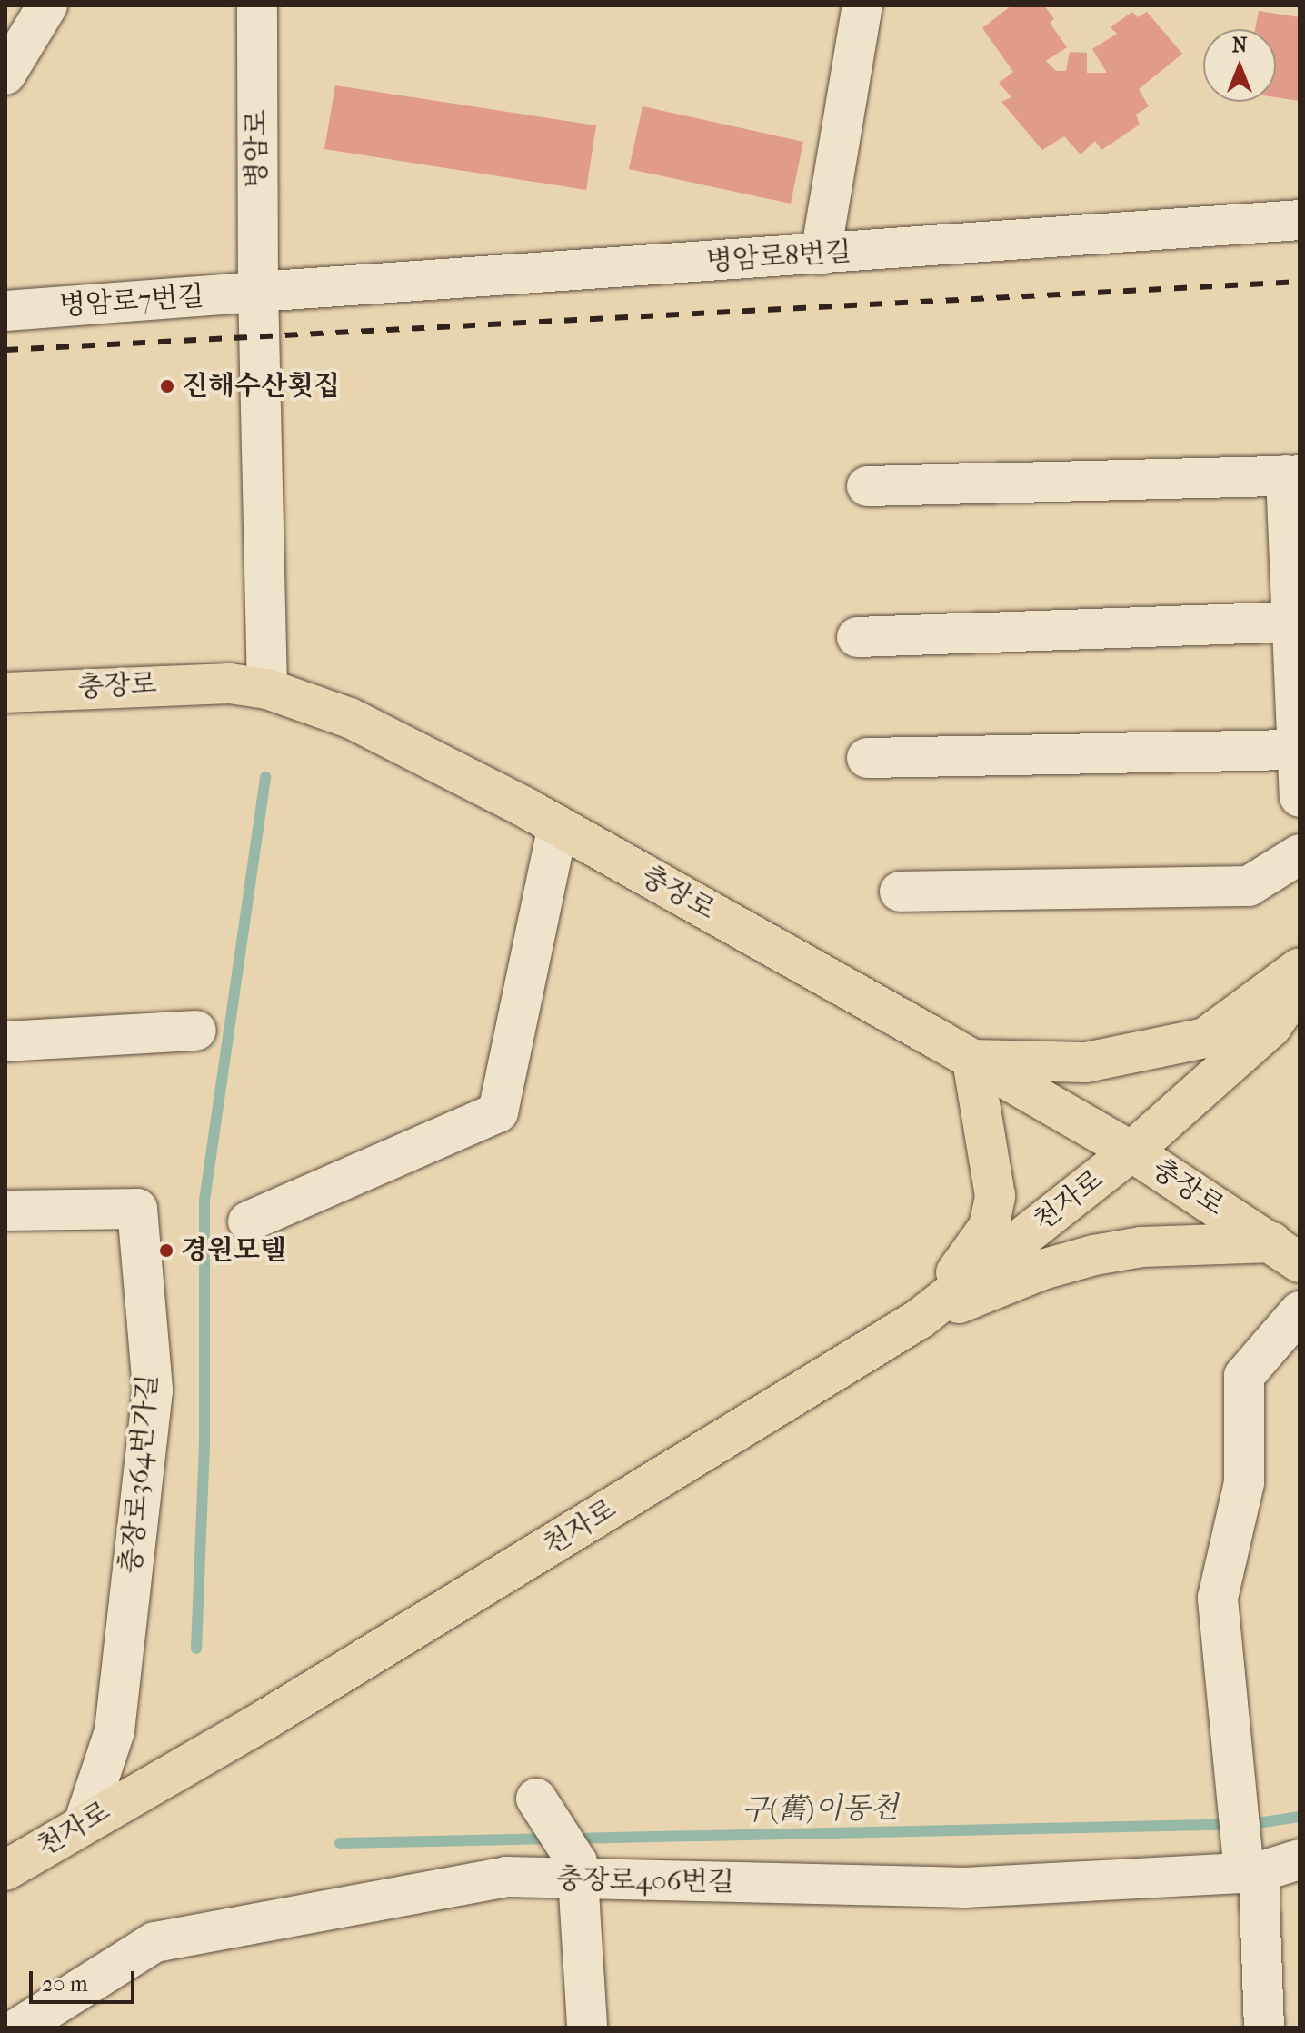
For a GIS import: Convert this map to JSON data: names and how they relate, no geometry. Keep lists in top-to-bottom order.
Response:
{
  "streets": {
    "main road": ["충장로", "천자로"],
    "street": [
      "병암로",
      "병암로8번길",
      "병암로7번길",
      "충장로364번가길",
      "충장로406번길"
    ]
  },
  "crossings": [
    ["병암로", "병암로8번길"],
    ["병암로", "병암로7번길"],
    ["병암로", "충장로"],
    ["병암로8번길", "병암로7번길"],
    ["충장로", "천자로"],
    ["천자로", "충장로364번가길"]
  ],
  "water": ["구(舊)이동천"],
  "places": ["진해수산횟집", "경원모텔"],
  "scale_bar": "20 m",
  "north": "top"
}
